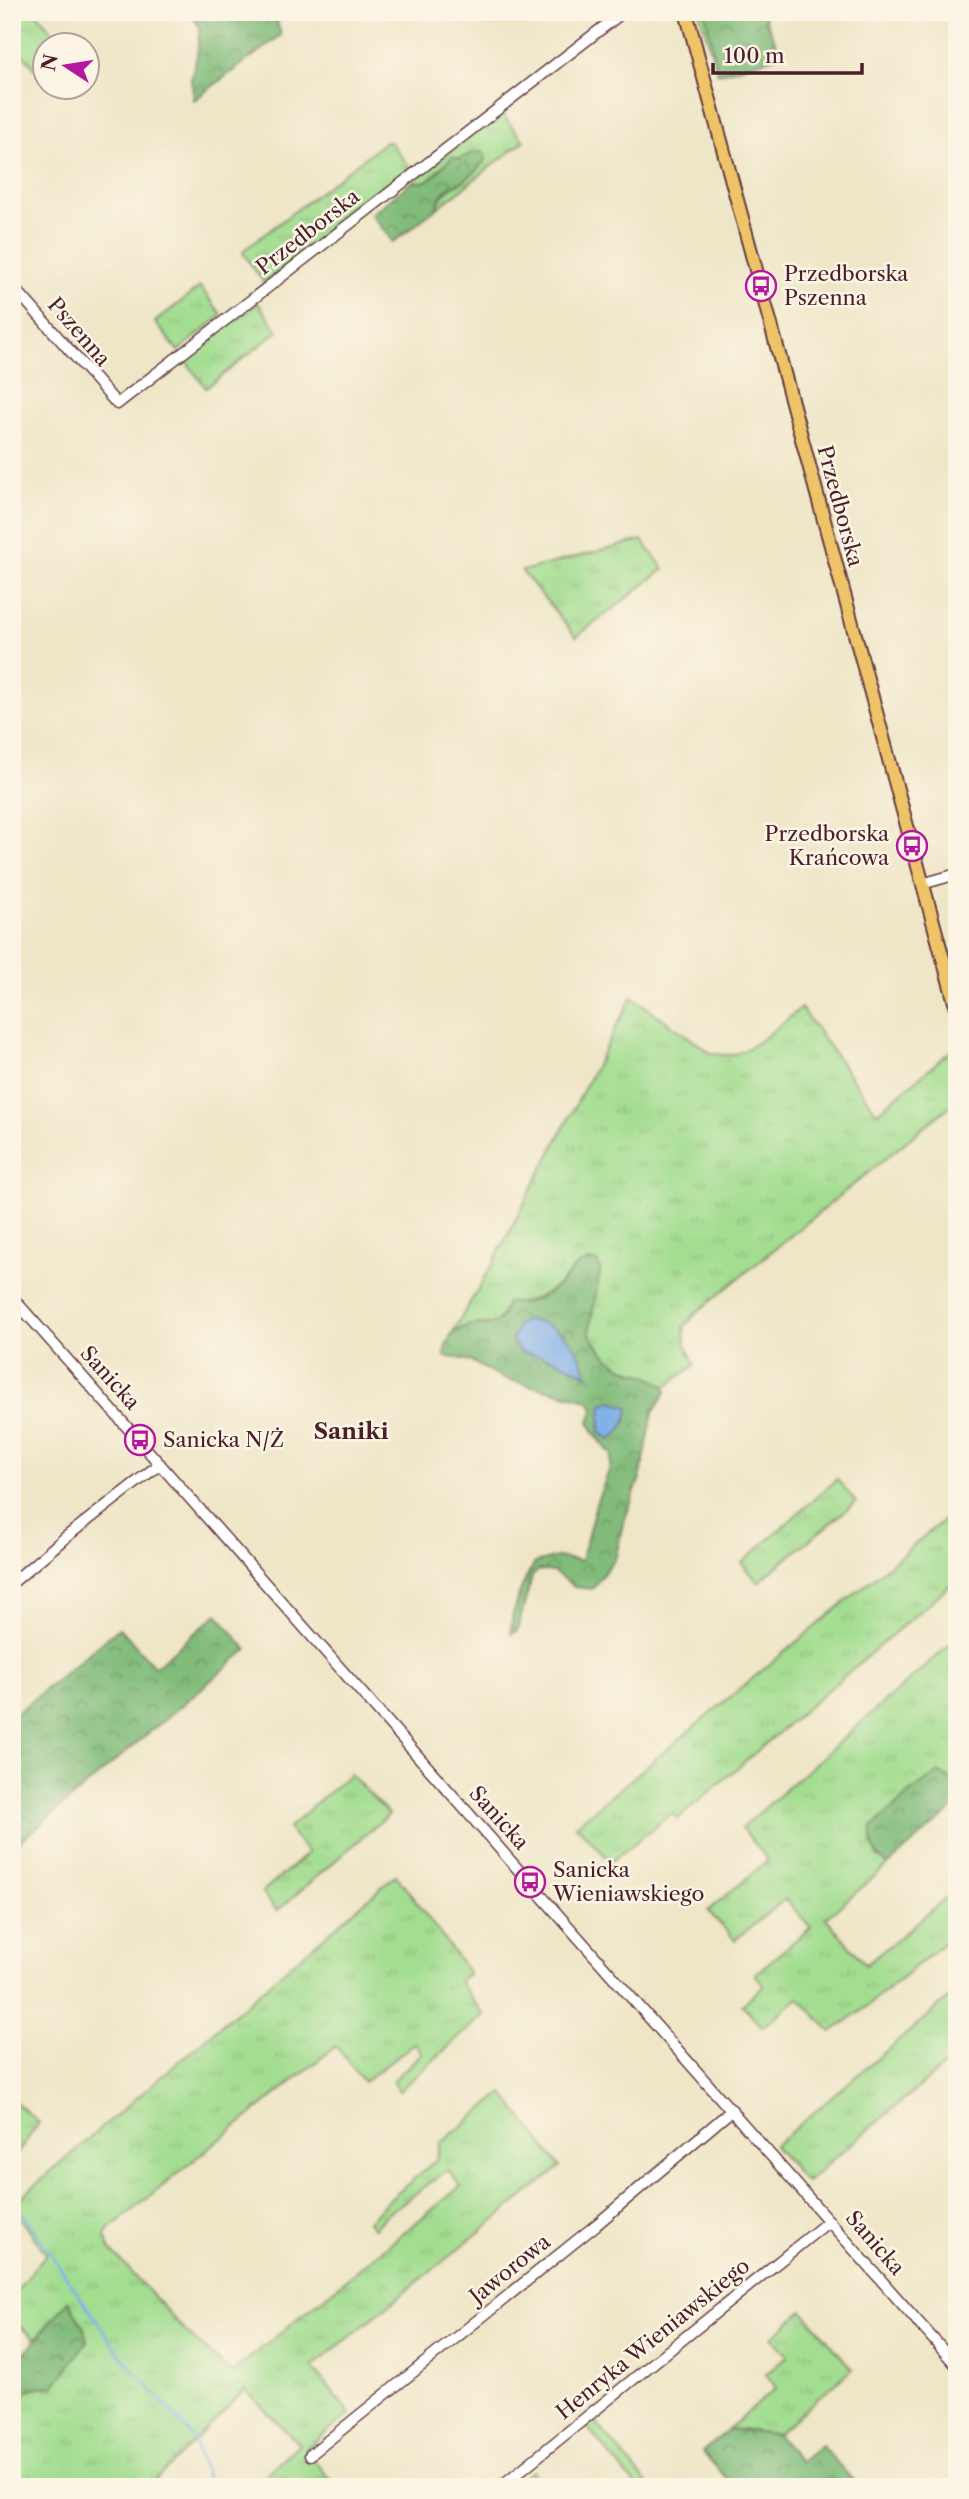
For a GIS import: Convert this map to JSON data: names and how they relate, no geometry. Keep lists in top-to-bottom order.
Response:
{
  "streets": {
    "main road": ["Przedborska"],
    "street": [
      "Pszenna",
      "Sanicka",
      "Jaworowa",
      "Henryka Wieniawskiego"
    ]
  },
  "crossings": [
    ["Przedborska", "Pszenna"],
    ["Sanicka", "Jaworowa"],
    ["Sanicka", "Henryka Wieniawskiego"]
  ],
  "districts": ["Saniki"],
  "places": {
    "bus stop": [
      "Przedborska Pszenna",
      "Przedborska Krańcowa",
      "Sanicka N/Ż",
      "Sanicka Wieniawskiego"
    ]
  },
  "scale_bar": "100 m",
  "north": "left"
}
